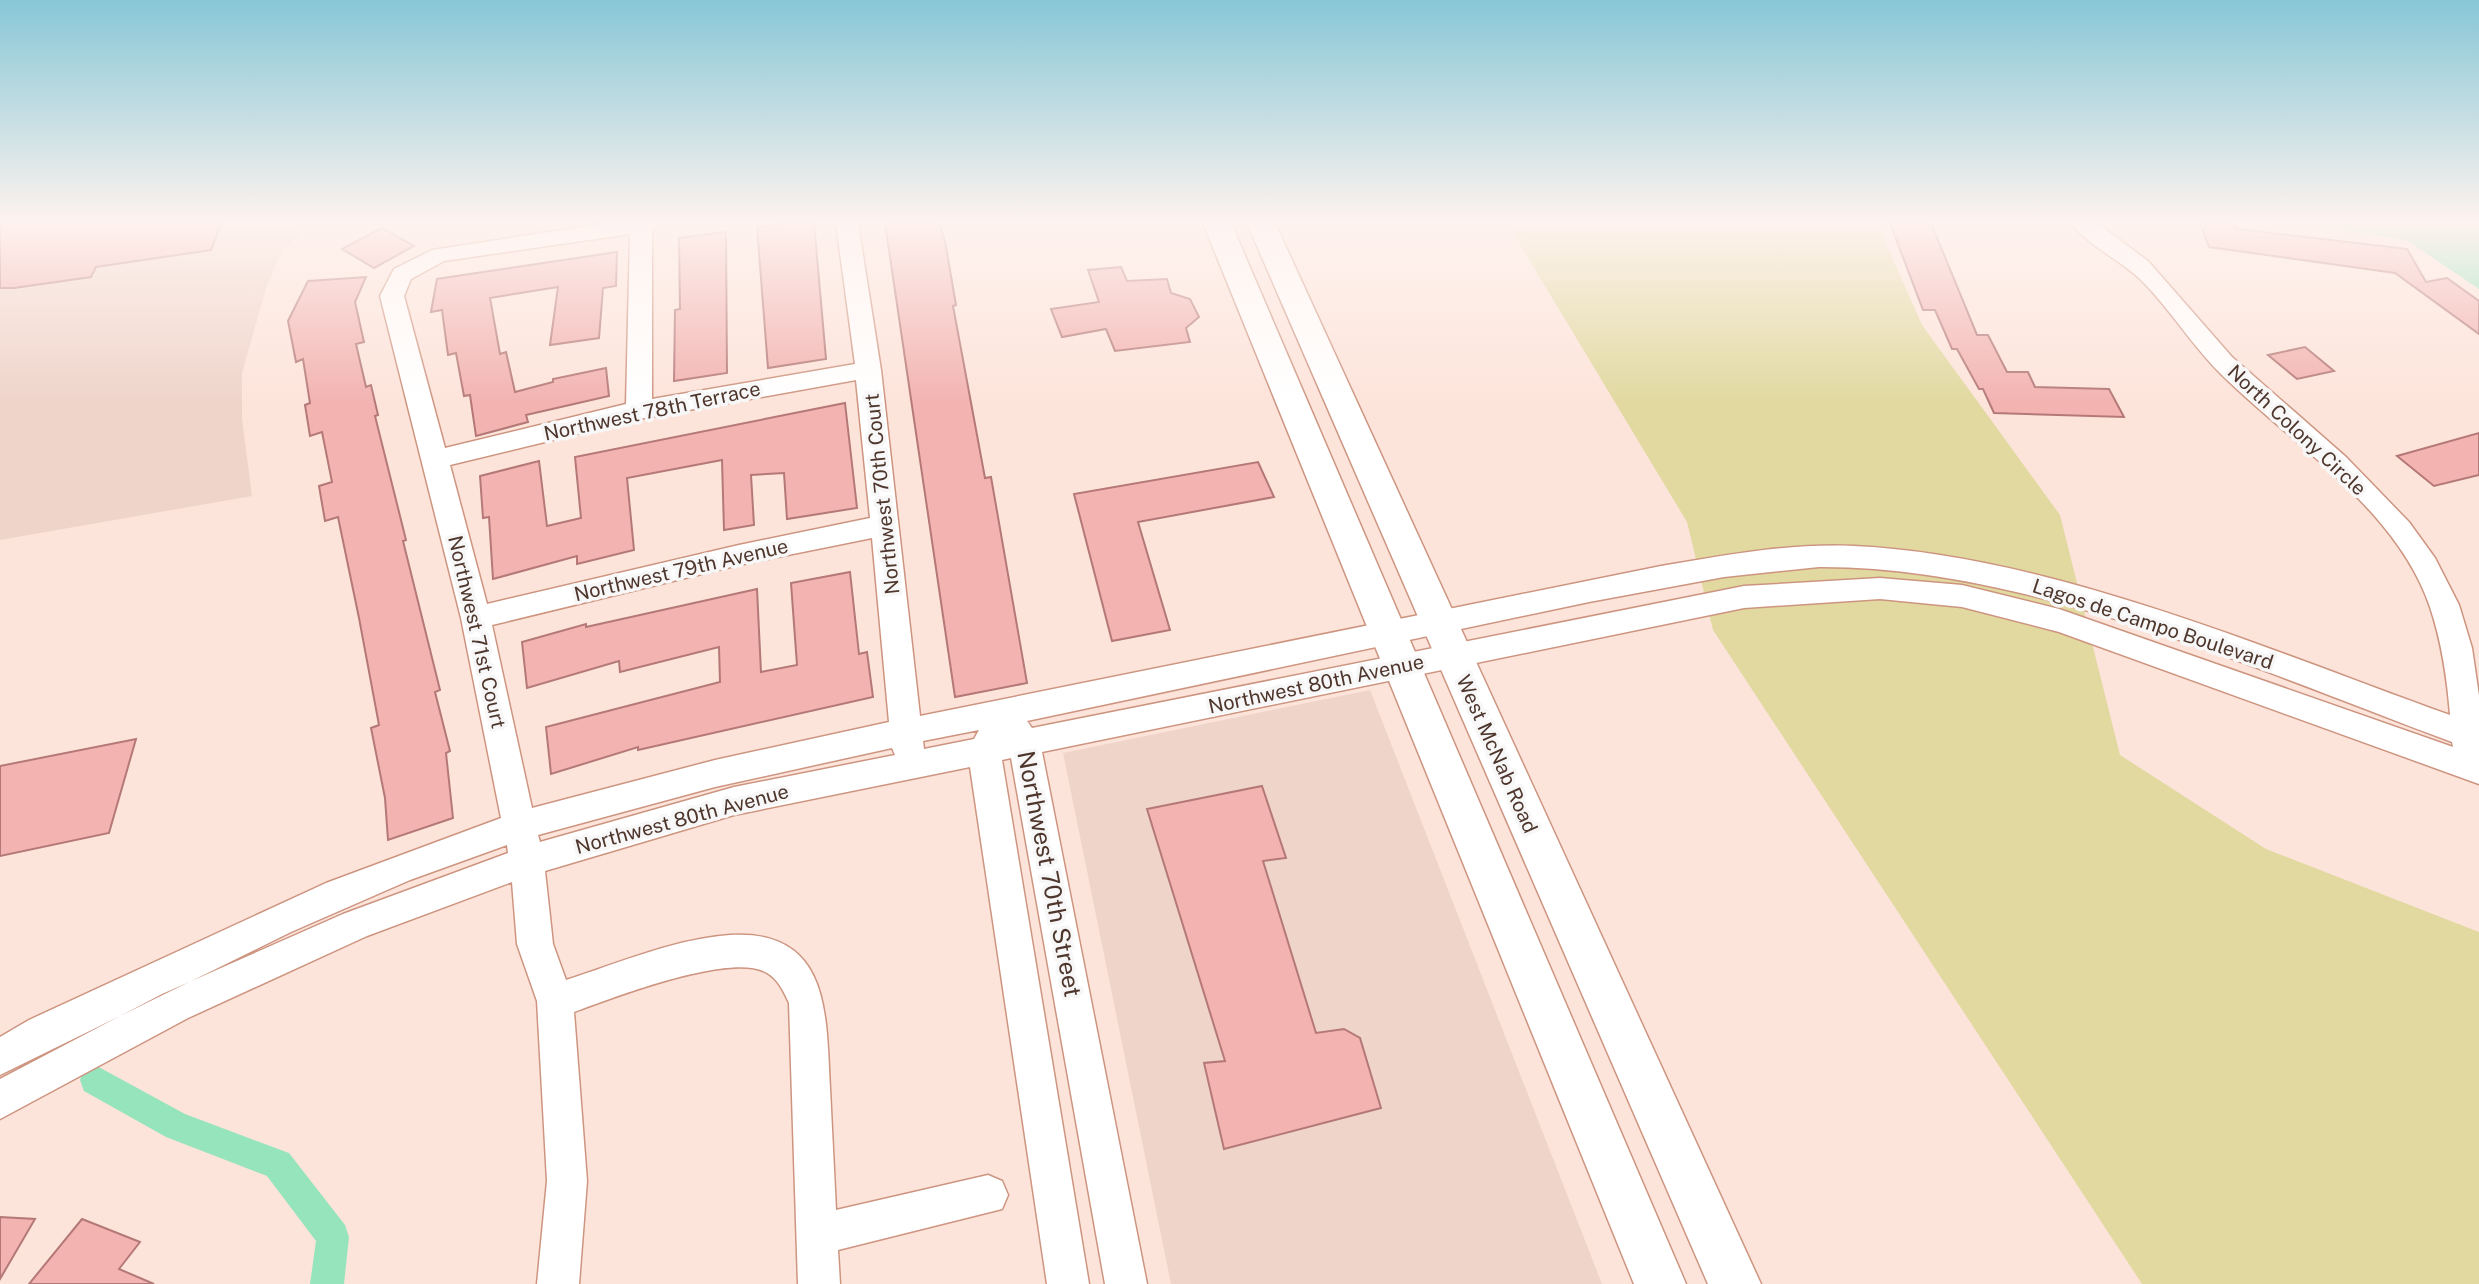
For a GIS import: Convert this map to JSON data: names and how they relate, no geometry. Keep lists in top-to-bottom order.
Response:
{
  "streets": {
    "main road": ["West McNab Road"],
    "street": [
      "Northwest 78th Terrace",
      "North Colony Circle",
      "Northwest 70th Court",
      "Northwest 79th Avenue",
      "Lagos de Campo Boulevard",
      "Northwest 71st Court",
      "Northwest 80th Avenue",
      "Northwest 70th Street"
    ]
  },
  "crossings": [
    ["Northwest 78th Terrace", "Northwest 70th Court"],
    ["Northwest 78th Terrace", "Northwest 71st Court"],
    ["North Colony Circle", "Lagos de Campo Boulevard"],
    ["Northwest 70th Court", "Northwest 79th Avenue"],
    ["Northwest 70th Court", "Northwest 80th Avenue"],
    ["Northwest 79th Avenue", "Northwest 71st Court"],
    ["Lagos de Campo Boulevard", "Northwest 80th Avenue"],
    ["Lagos de Campo Boulevard", "West McNab Road"],
    ["Northwest 71st Court", "Northwest 80th Avenue"],
    ["Northwest 80th Avenue", "West McNab Road"],
    ["Northwest 80th Avenue", "Northwest 70th Street"]
  ]
}
